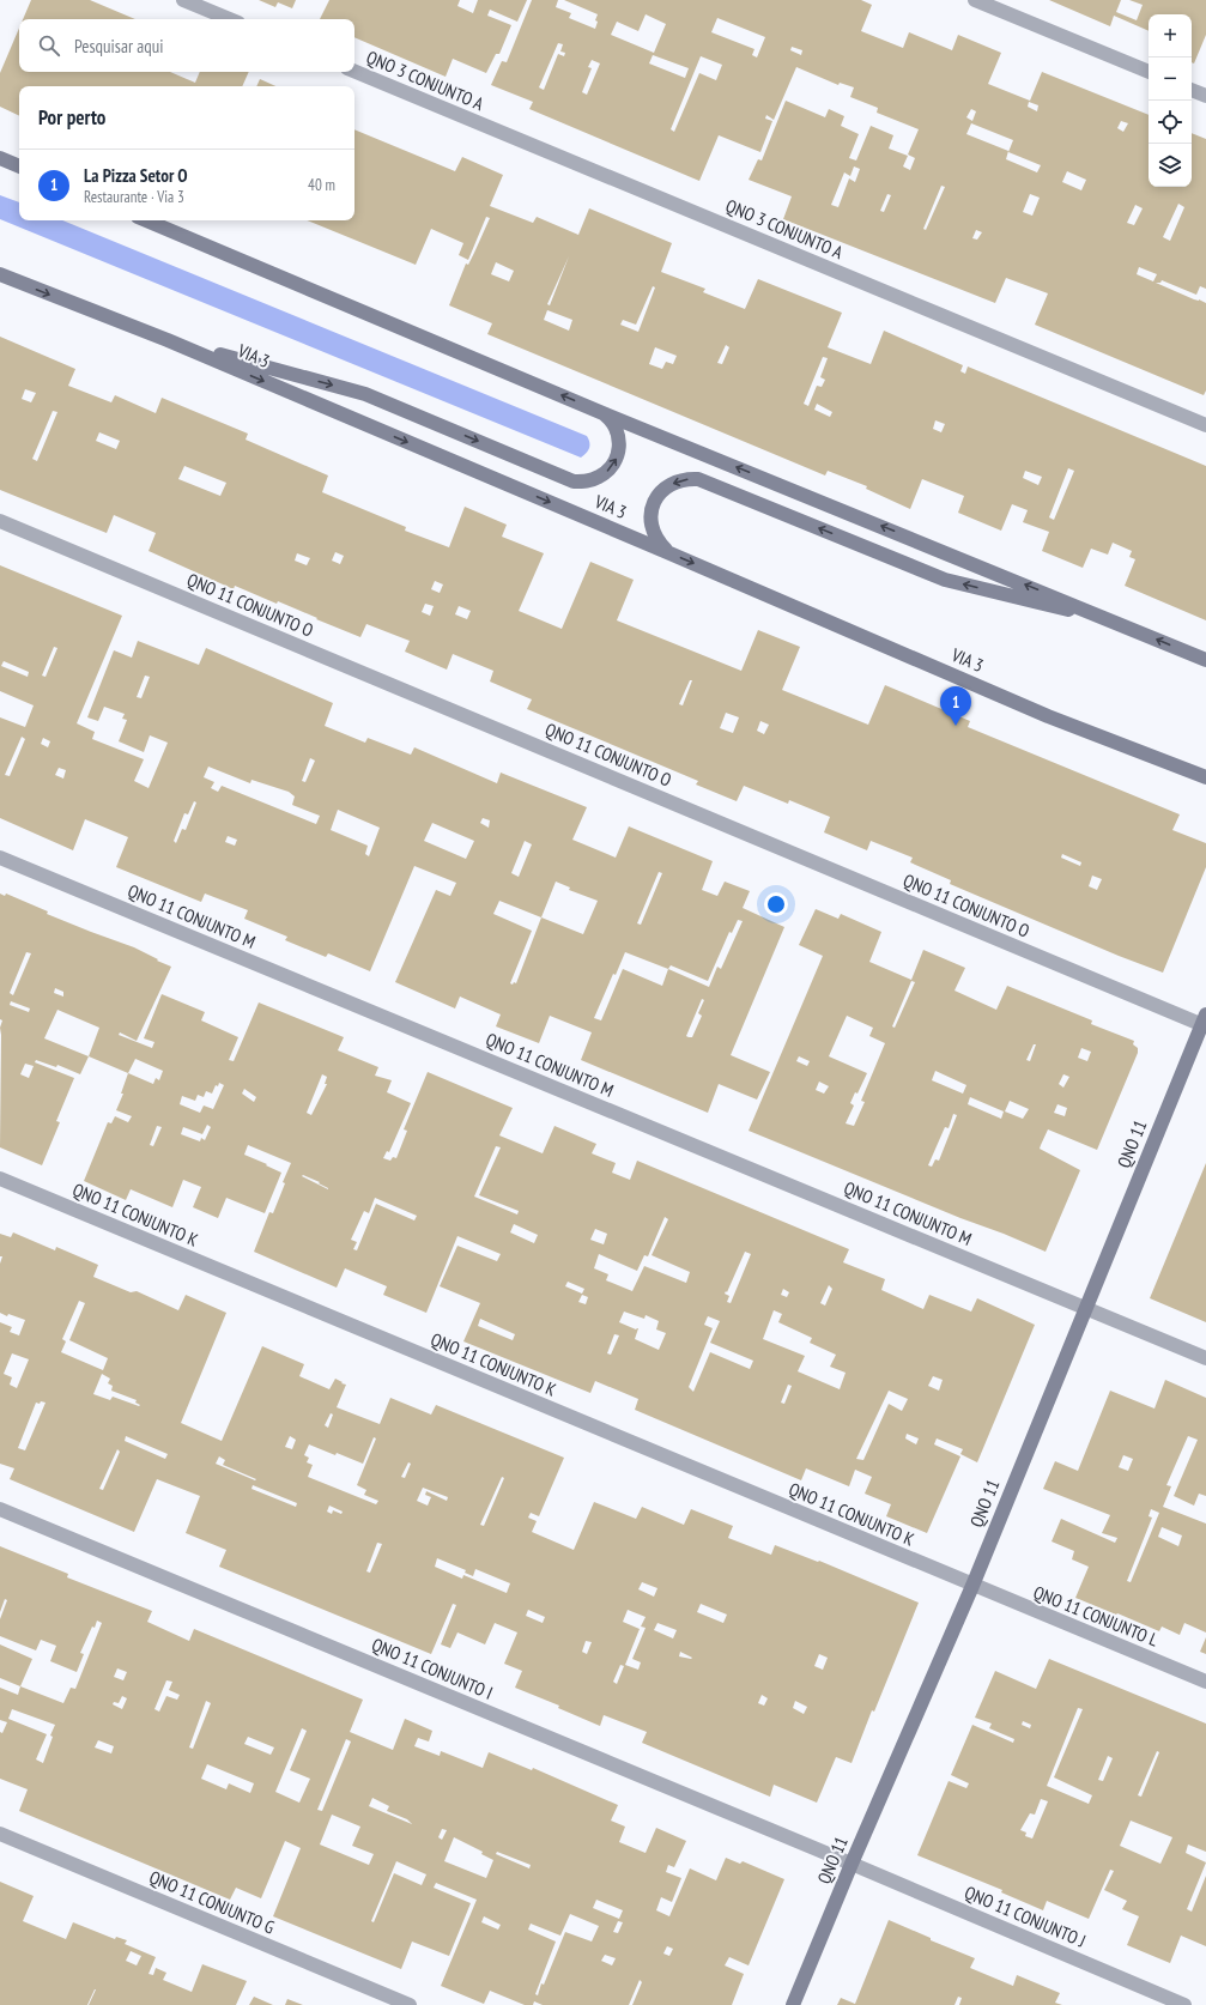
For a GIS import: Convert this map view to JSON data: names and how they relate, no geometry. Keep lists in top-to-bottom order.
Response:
{
  "streets": {
    "main road": ["VIA 3", "QNO 11"],
    "street": [
      "QNO 3 CONJUNTO A",
      "QNO 11 CONJUNTO O",
      "QNO 11 CONJUNTO M",
      "QNO 11 CONJUNTO K",
      "QNO 11 CONJUNTO L",
      "QNO 11 CONJUNTO I",
      "QNO 11 CONJUNTO G",
      "QNO 11 CONJUNTO J"
    ]
  },
  "crossings": [
    ["QNO 11 CONJUNTO O", "QNO 11"],
    ["QNO 11 CONJUNTO M", "QNO 11"],
    ["QNO 11", "QNO 11 CONJUNTO K"],
    ["QNO 11", "QNO 11 CONJUNTO L"],
    ["QNO 11", "QNO 11 CONJUNTO I"],
    ["QNO 11", "QNO 11 CONJUNTO J"],
    ["QNO 11 CONJUNTO K", "QNO 11 CONJUNTO L"],
    ["QNO 11 CONJUNTO I", "QNO 11 CONJUNTO J"]
  ],
  "page": {
    "map_buttons": ["+", "−"],
    "search": "Pesquisar aqui",
    "heading": "Por perto",
    "list": [
      {
        "mark": "1",
        "name": "La Pizza Setor O",
        "note": "Restaurante · Via 3",
        "value": "40 m"
      }
    ],
    "pins": "1"
  }
}
